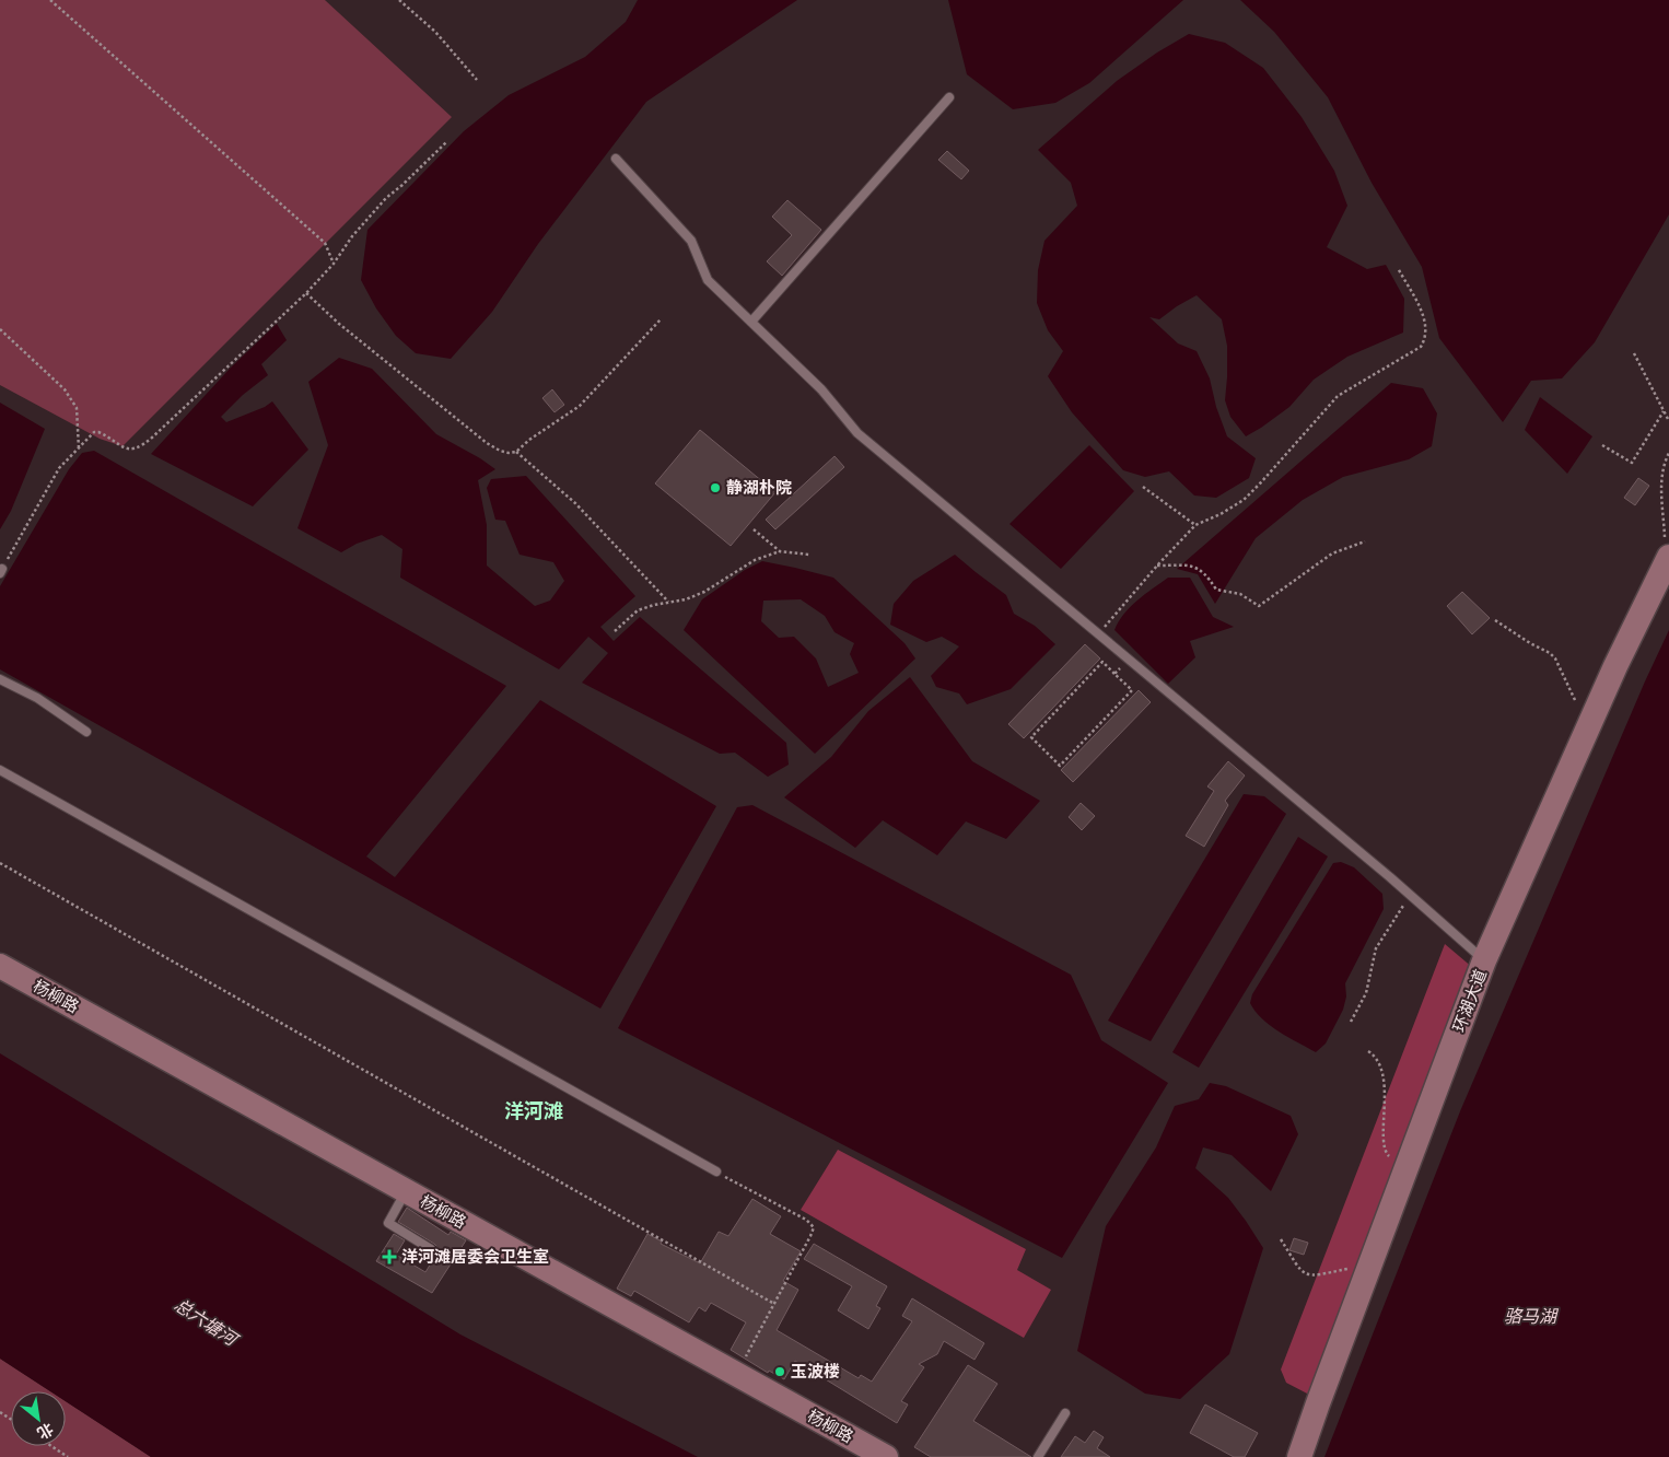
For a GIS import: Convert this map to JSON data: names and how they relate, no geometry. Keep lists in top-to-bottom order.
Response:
{
  "streets": {
    "street": ["杨柳路", "环湖大道"]
  },
  "districts": ["洋河滩"],
  "water": ["骆马湖", "总六塘河"],
  "places": {
    "other": ["静湖朴院", "玉波楼"],
    "health": ["洋河滩居委会卫生室"]
  },
  "north": "bottom right"
}
